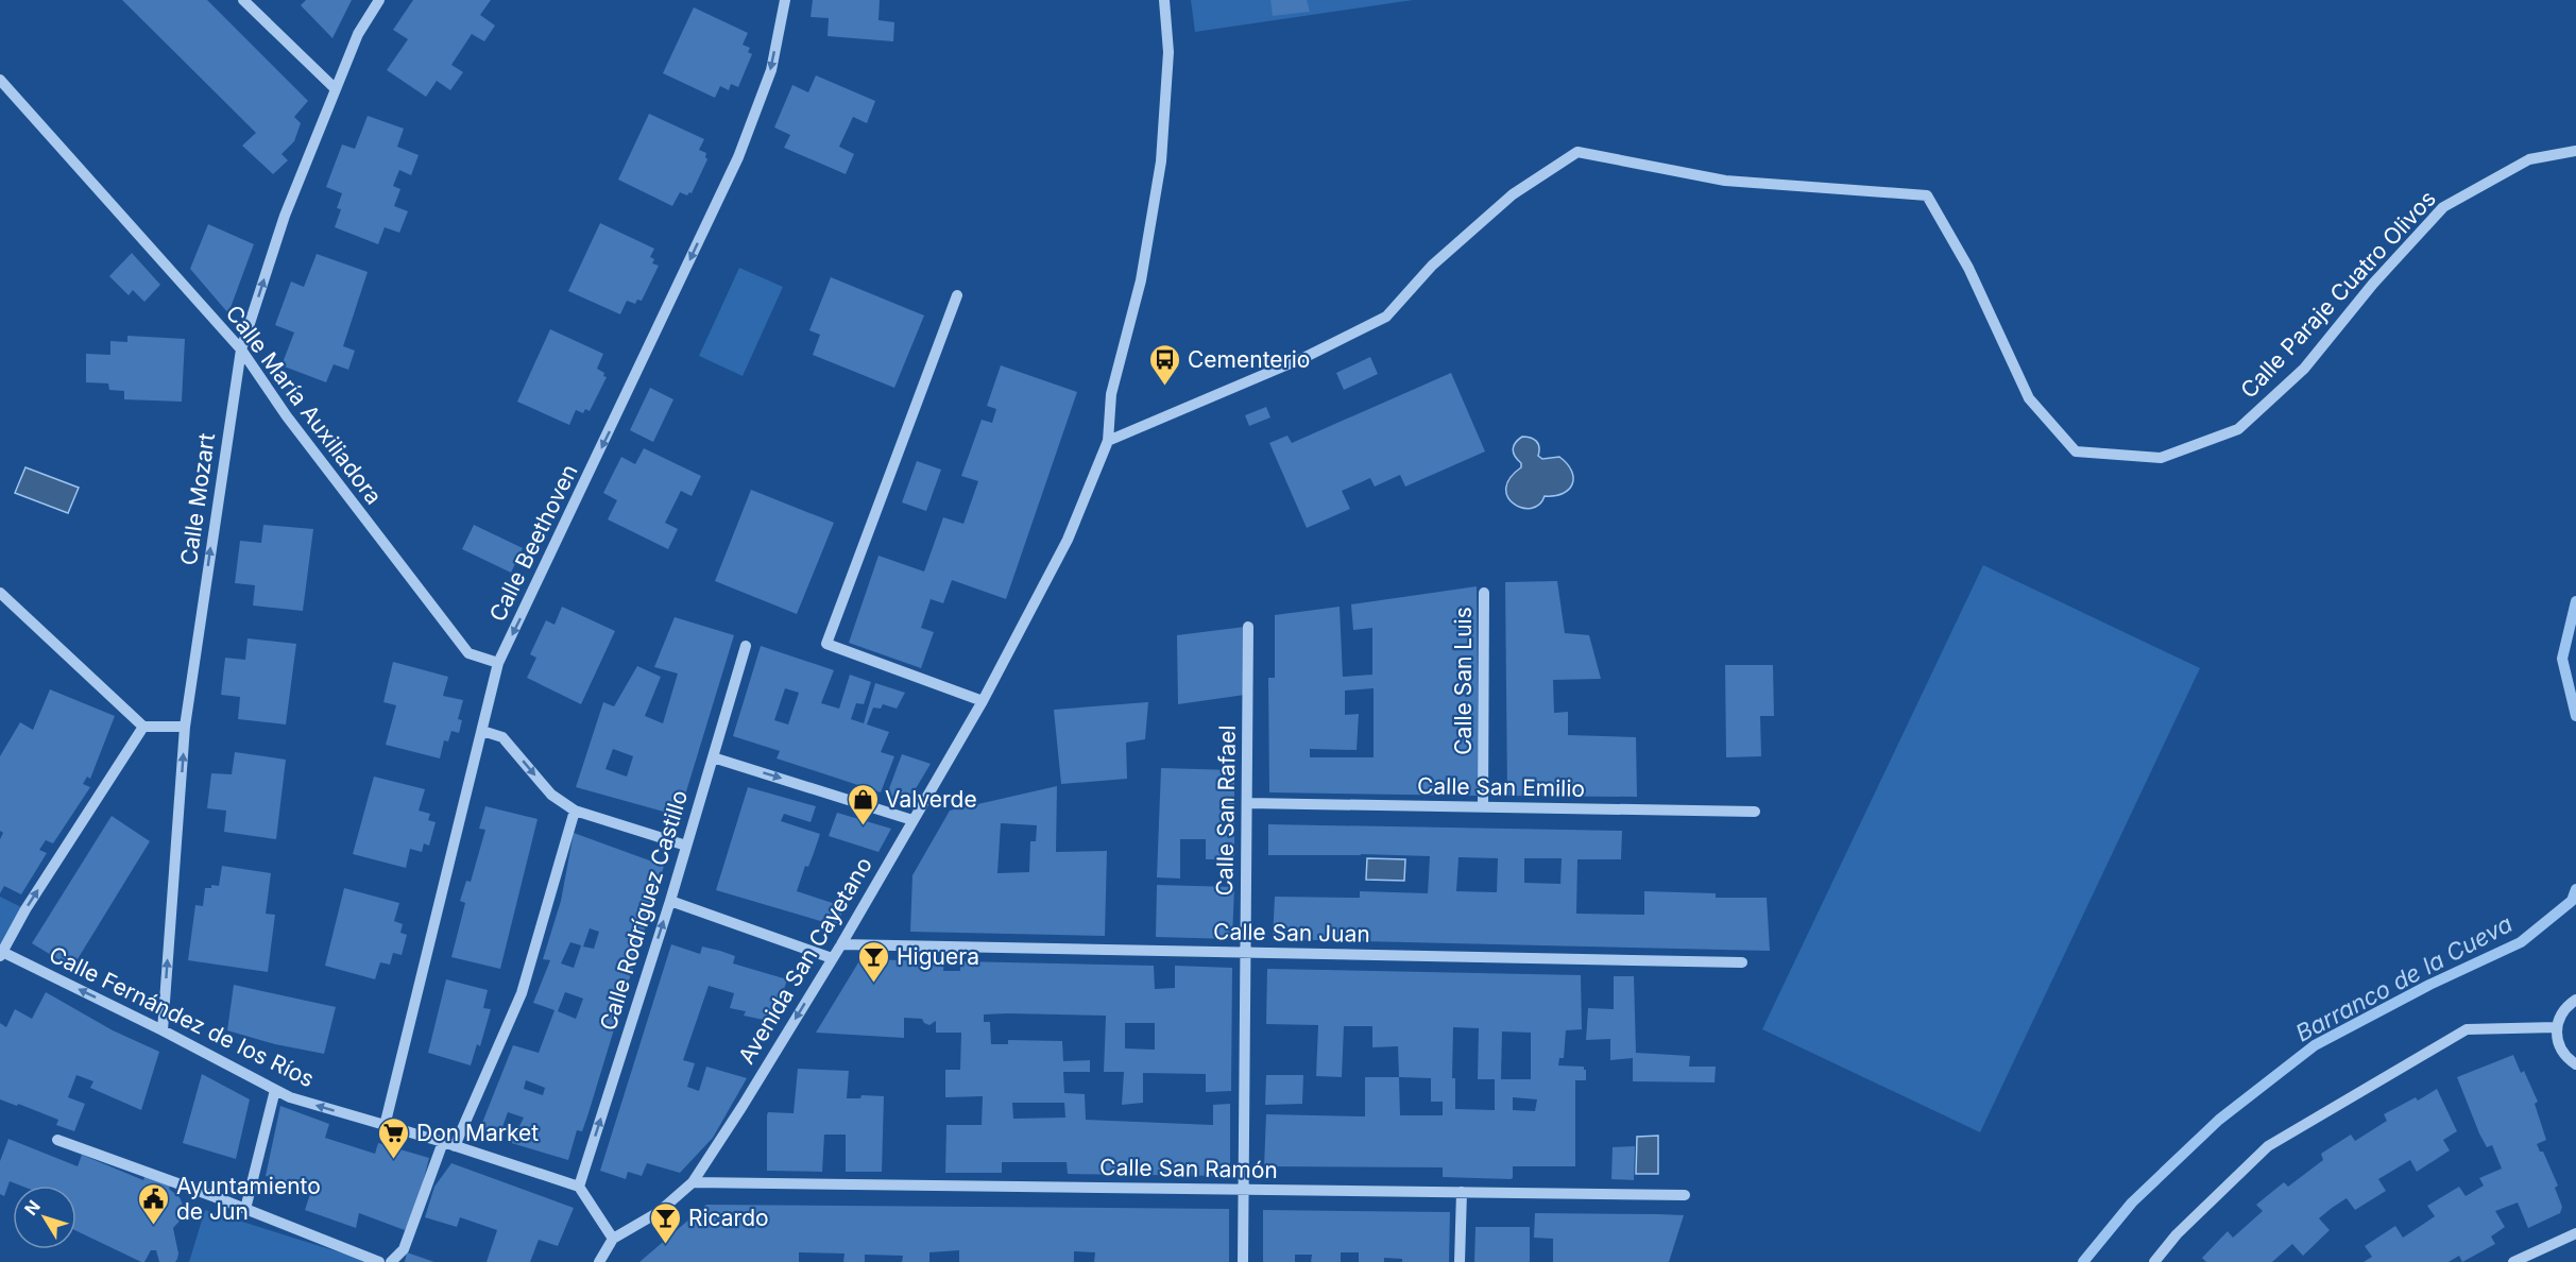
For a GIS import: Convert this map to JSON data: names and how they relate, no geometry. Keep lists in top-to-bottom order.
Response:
{
  "streets": {
    "street": [
      "Calle Paraje Cuatro Olivos",
      "Calle María Auxiliadora",
      "Calle Mozart",
      "Calle Beethoven",
      "Calle San Luis",
      "Calle San Emilio",
      "Calle San Rafael",
      "Calle Rodríguez Castillo",
      "Calle San Juan",
      "Avenida San Cayetano",
      "Calle Fernández de los Ríos",
      "Calle San Ramón"
    ]
  },
  "crossings": [
    ["Calle Paraje Cuatro Olivos", "Avenida San Cayetano"],
    ["Calle María Auxiliadora", "Calle Mozart"],
    ["Calle María Auxiliadora", "Calle Beethoven"],
    ["Calle Mozart", "Calle Fernández de los Ríos"],
    ["Calle Beethoven", "Calle Fernández de los Ríos"],
    ["Calle San Luis", "Calle San Emilio"],
    ["Calle San Emilio", "Calle San Rafael"],
    ["Calle San Rafael", "Calle San Juan"],
    ["Calle San Rafael", "Calle San Ramón"],
    ["Calle Rodríguez Castillo", "Calle Fernández de los Ríos"],
    ["Calle San Juan", "Avenida San Cayetano"],
    ["Avenida San Cayetano", "Calle San Ramón"]
  ],
  "one_way": [
    "Calle Mozart",
    "Calle Beethoven",
    "Calle Rodríguez Castillo",
    "Calle Fernández de los Ríos"
  ],
  "water": ["Barranco de la Cueva"],
  "places": {
    "bus stop": ["Cementerio"],
    "shop": ["Valverde"],
    "bar": ["Higuera", "Ricardo"],
    "supermarket": ["Don Market"],
    "public building": ["Ayuntamiento de Jun"]
  },
  "north": "top left"
}
